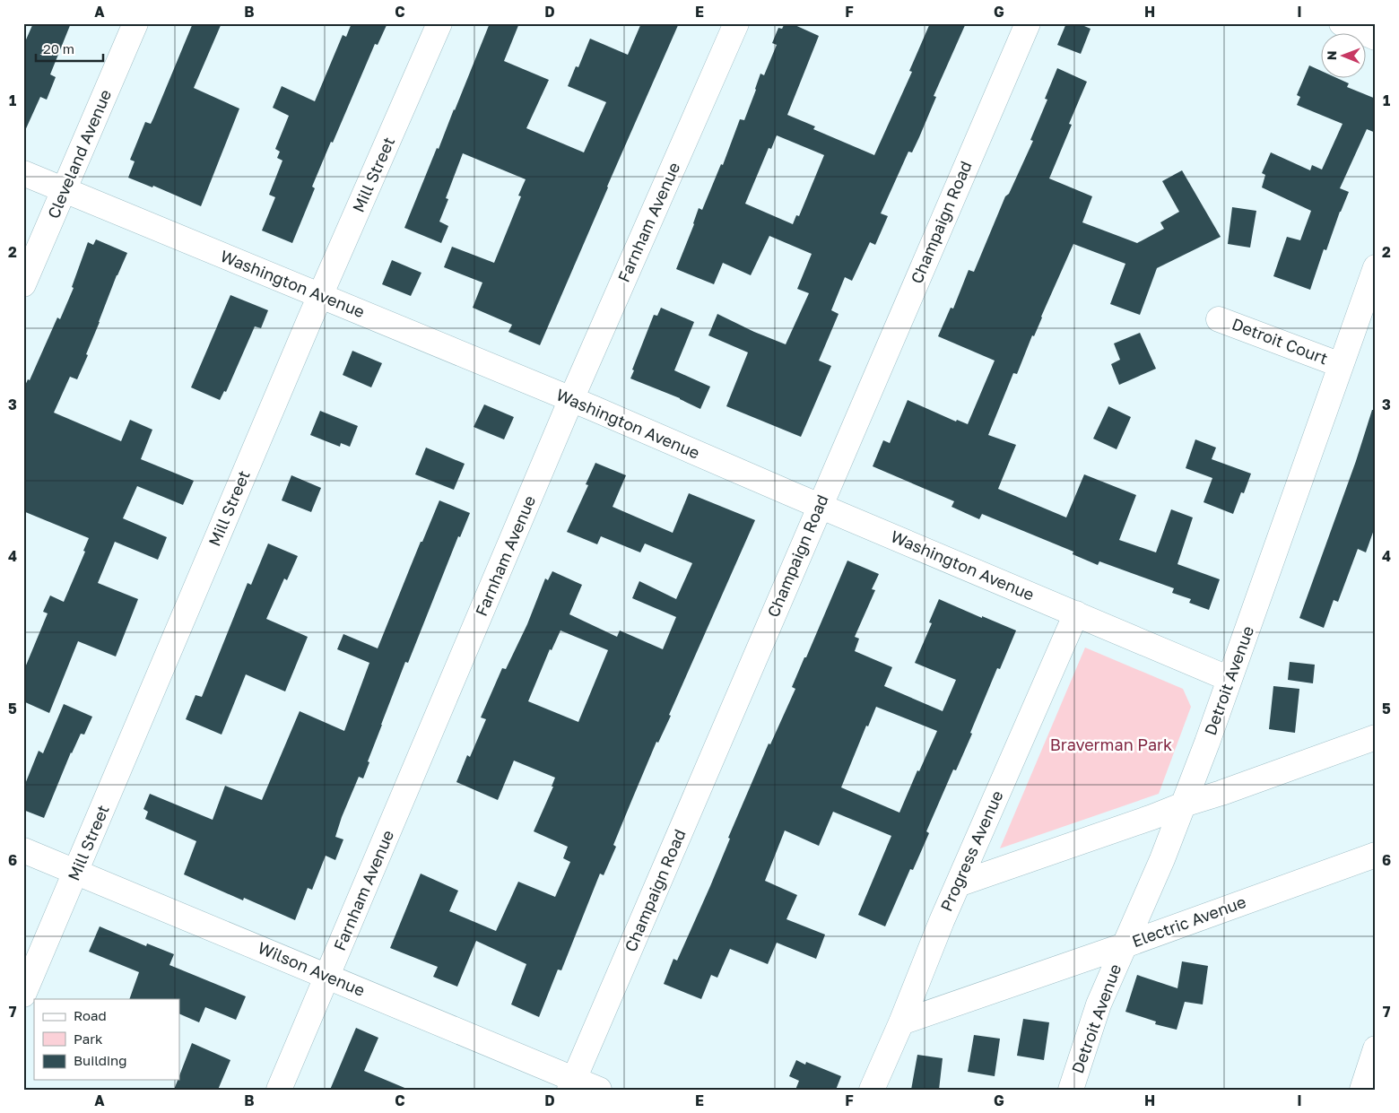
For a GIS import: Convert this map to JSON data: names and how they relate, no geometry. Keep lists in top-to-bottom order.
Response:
{
  "streets": {
    "street": [
      "Cleveland Avenue",
      "Mill Street",
      "Farnham Avenue",
      "Champaign Road",
      "Washington Avenue",
      "Detroit Court",
      "Detroit Avenue",
      "Progress Avenue",
      "Electric Avenue",
      "Wilson Avenue"
    ]
  },
  "crossings": [
    ["Cleveland Avenue", "Washington Avenue"],
    ["Mill Street", "Washington Avenue"],
    ["Mill Street", "Wilson Avenue"],
    ["Farnham Avenue", "Washington Avenue"],
    ["Farnham Avenue", "Wilson Avenue"],
    ["Champaign Road", "Washington Avenue"],
    ["Champaign Road", "Wilson Avenue"],
    ["Washington Avenue", "Detroit Avenue"],
    ["Washington Avenue", "Progress Avenue"],
    ["Detroit Court", "Detroit Avenue"],
    ["Detroit Avenue", "Electric Avenue"],
    ["Progress Avenue", "Electric Avenue"]
  ],
  "parks": ["Braverman Park"],
  "legend": ["Road", "Park", "Building"],
  "scale_bar": "20 m",
  "north": "left",
  "grid": {
    "columns": [
      "A",
      "B",
      "C",
      "D",
      "E",
      "F",
      "G",
      "H",
      "I"
    ],
    "rows": [
      "1",
      "2",
      "3",
      "4",
      "5",
      "6",
      "7"
    ]
  }
}
